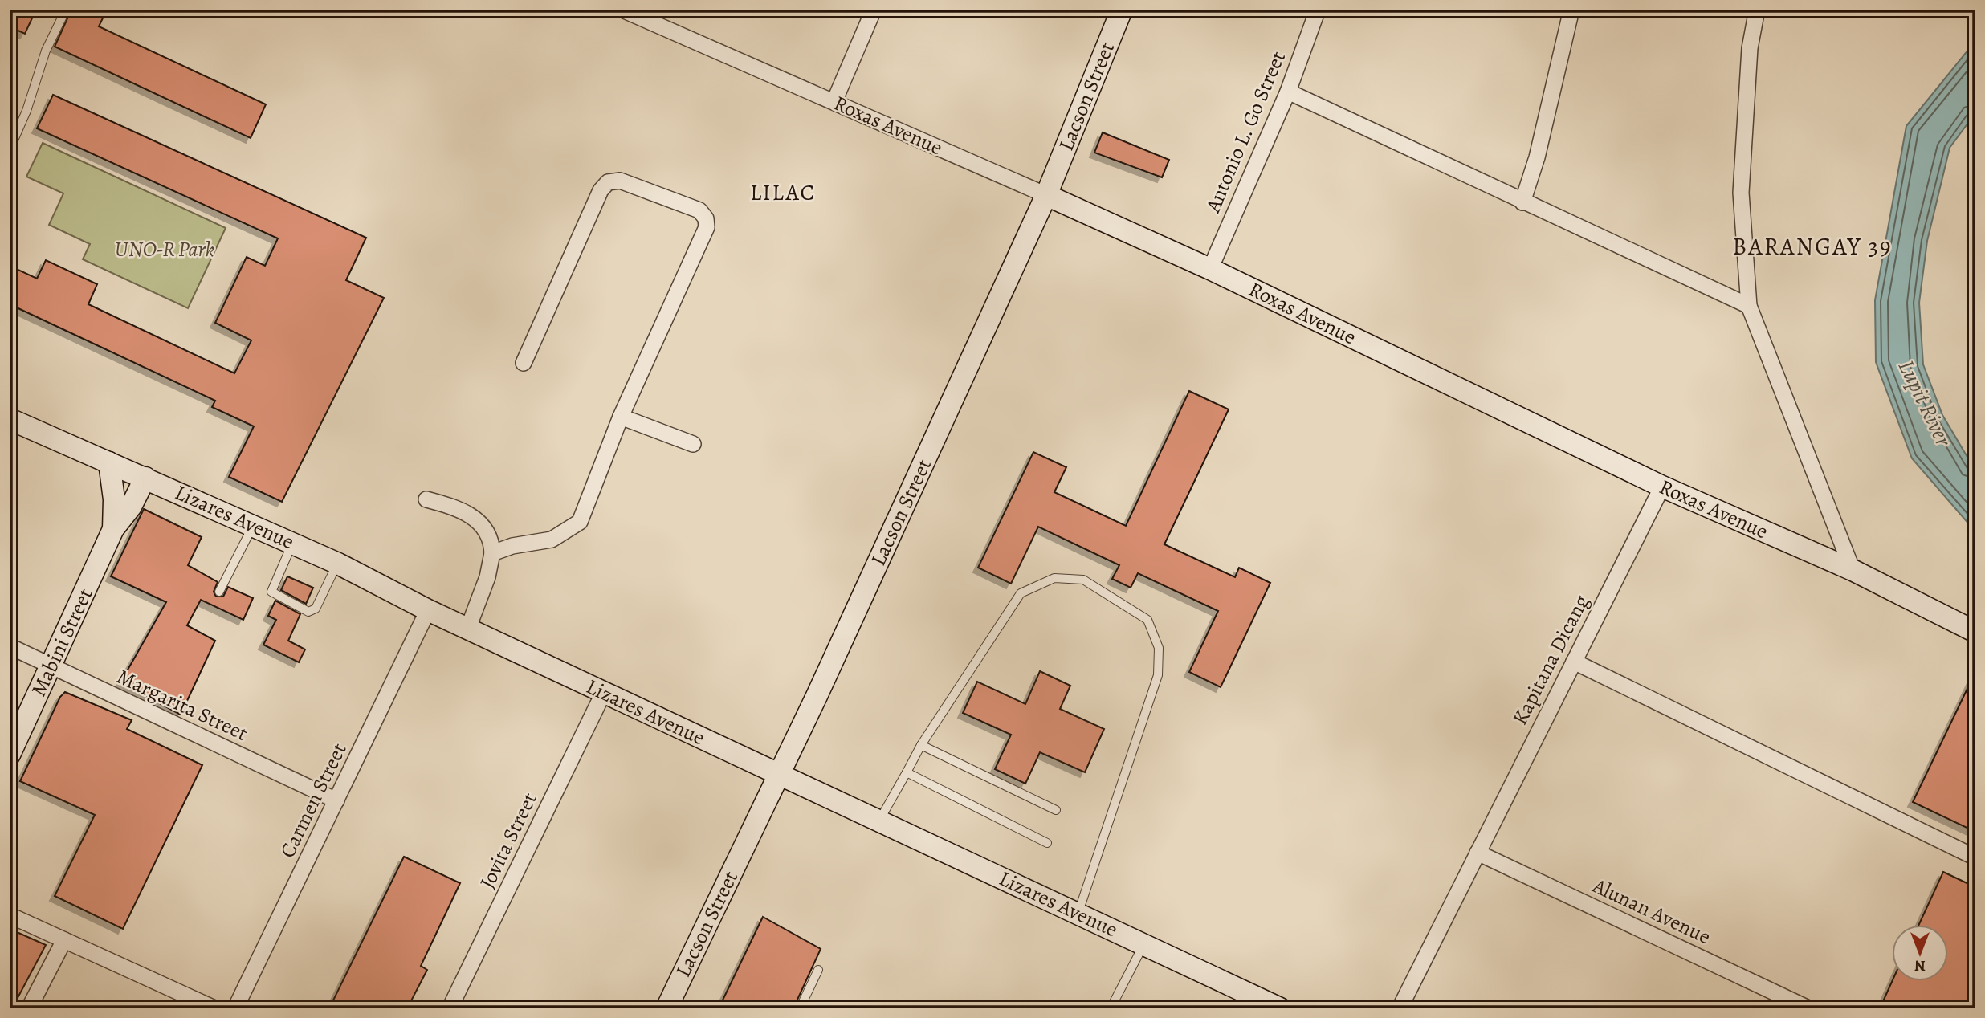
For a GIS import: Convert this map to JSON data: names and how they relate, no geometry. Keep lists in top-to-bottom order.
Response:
{
  "streets": {
    "street": [
      "Lacson Street",
      "Roxas Avenue",
      "Antonio L. Go Street",
      "Lizares Avenue",
      "Mabini Street",
      "Kapitana Dicang",
      "Margarita Street",
      "Carmen Street",
      "Jovita Street",
      "Alunan Avenue"
    ]
  },
  "crossings": [
    ["Lacson Street", "Roxas Avenue"],
    ["Lacson Street", "Lizares Avenue"],
    ["Roxas Avenue", "Antonio L. Go Street"],
    ["Roxas Avenue", "Kapitana Dicang"],
    ["Lizares Avenue", "Mabini Street"],
    ["Lizares Avenue", "Carmen Street"],
    ["Lizares Avenue", "Jovita Street"],
    ["Mabini Street", "Margarita Street"],
    ["Kapitana Dicang", "Alunan Avenue"],
    ["Margarita Street", "Carmen Street"]
  ],
  "districts": ["LILAC", "BARANGAY 39"],
  "water": ["Lupit River"],
  "parks": ["UNO-R Park"],
  "north": "bottom"
}
